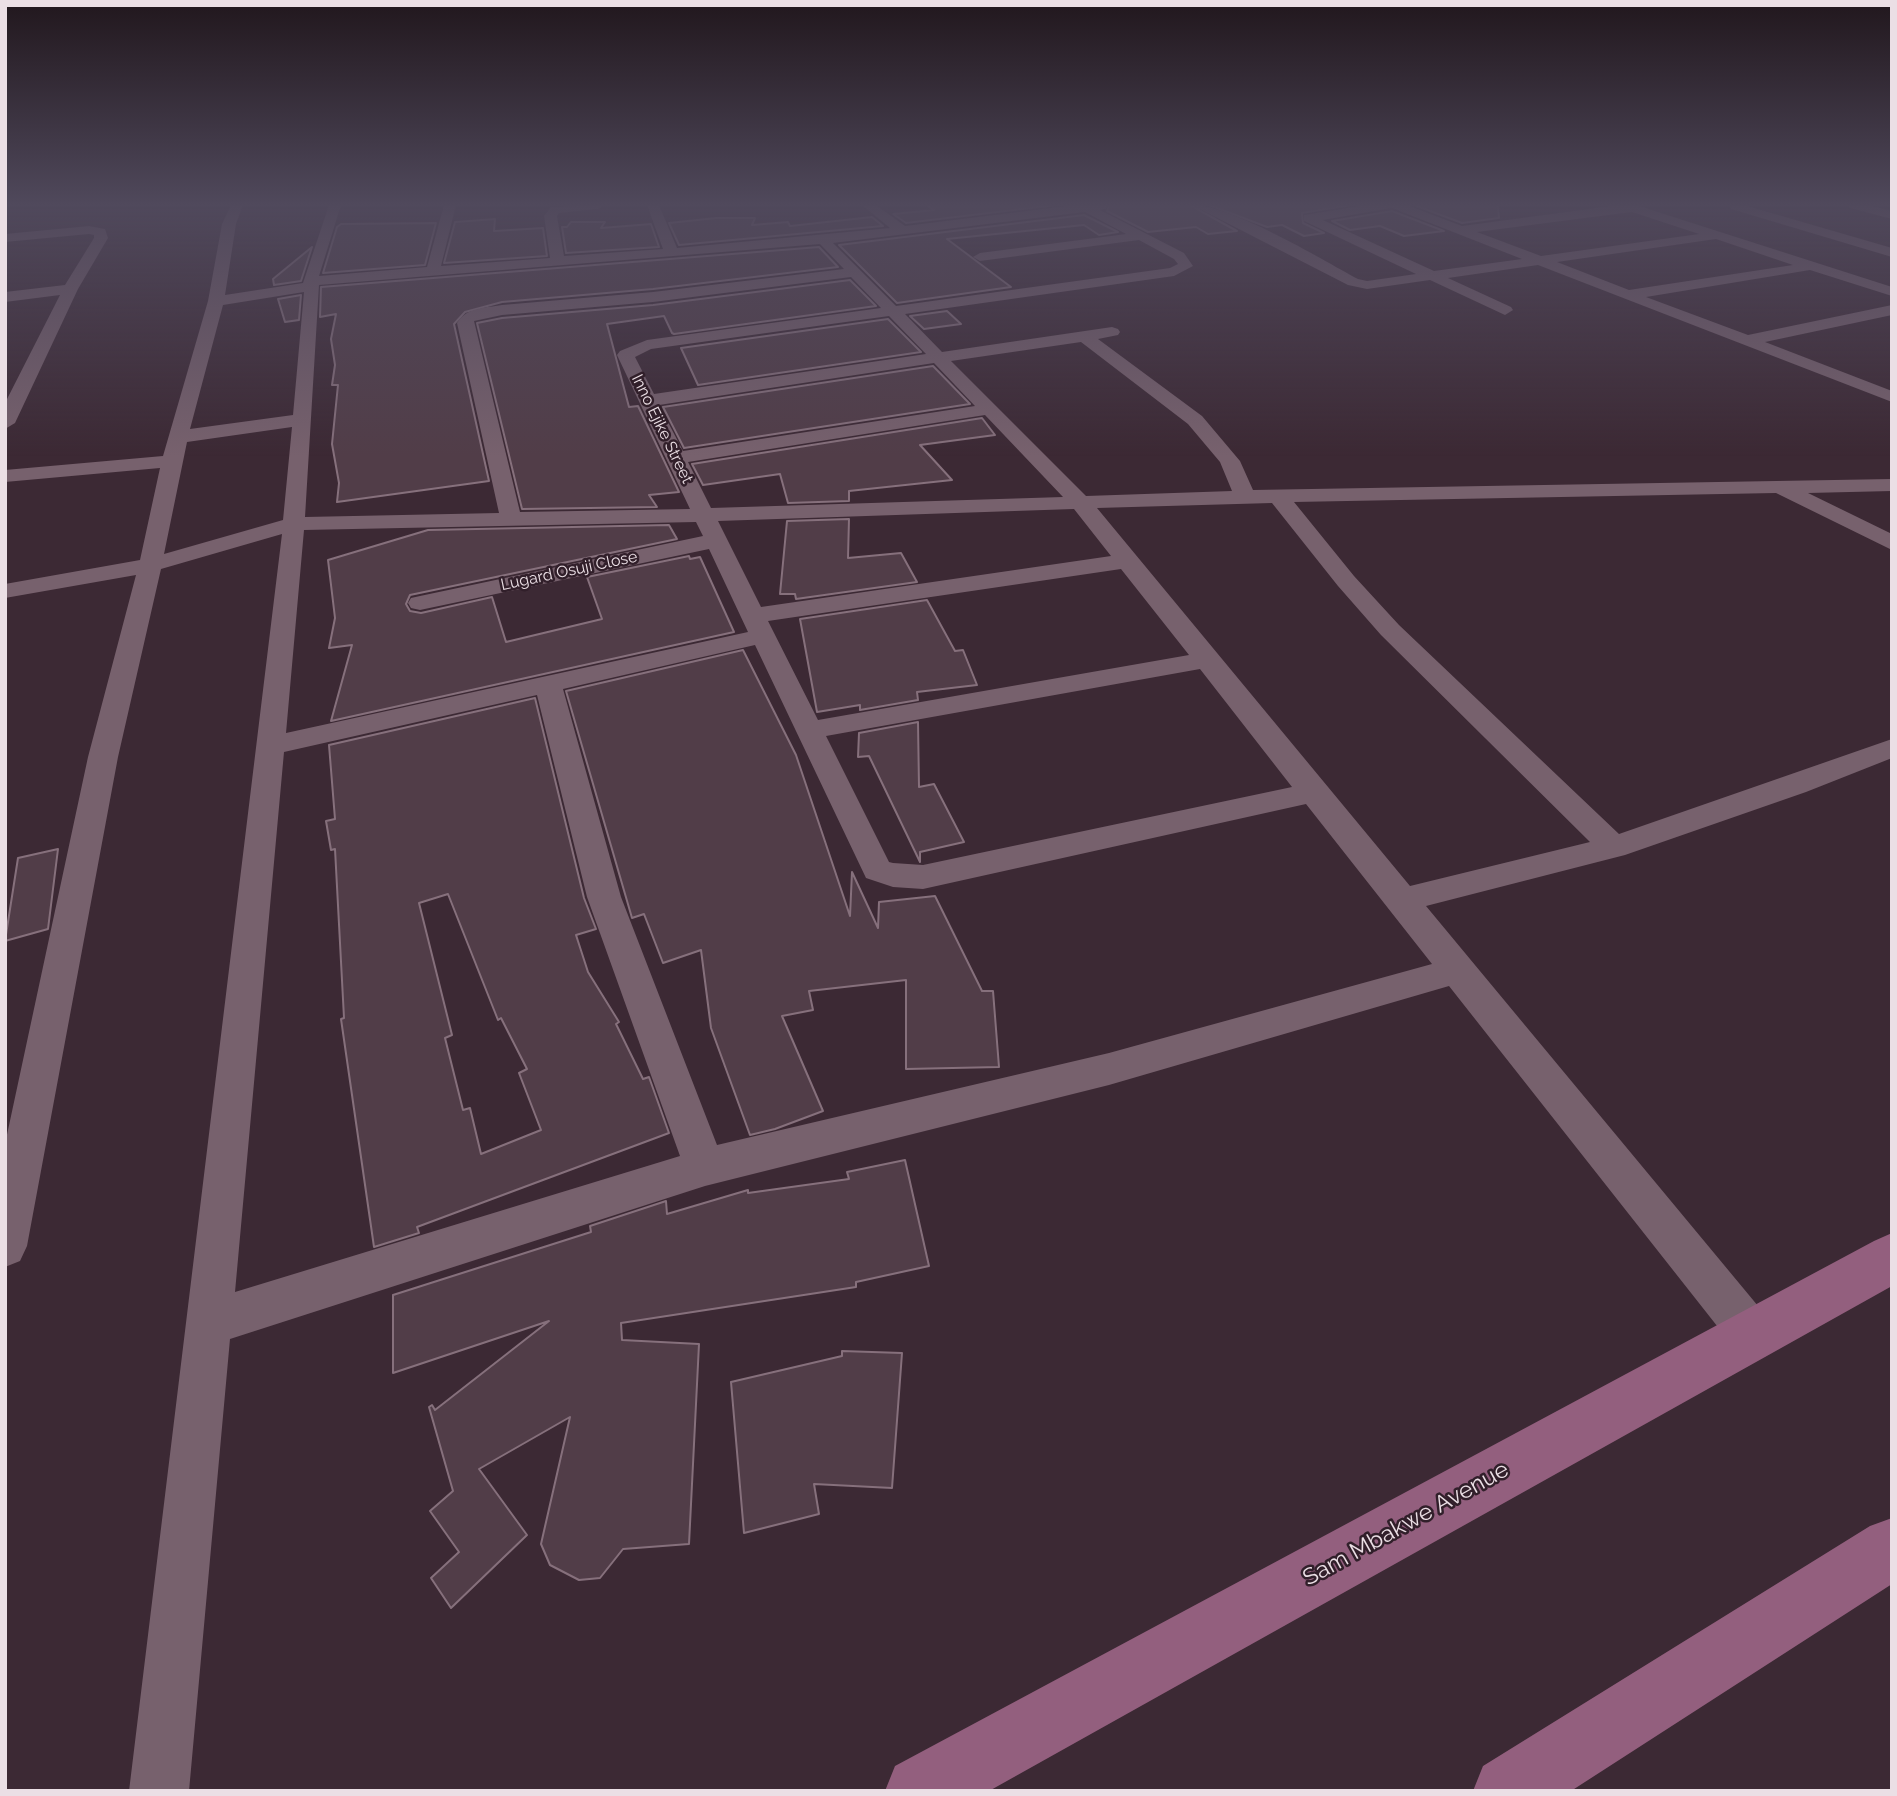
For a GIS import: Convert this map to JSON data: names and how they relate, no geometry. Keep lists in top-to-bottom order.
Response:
{
  "streets": {
    "main road": ["Sam Mbakwe Avenue"],
    "street": ["Inno Ejike Street", "Lugard Osuji Close"]
  },
  "crossings": [
    ["Inno Ejike Street", "Lugard Osuji Close"]
  ]
}
